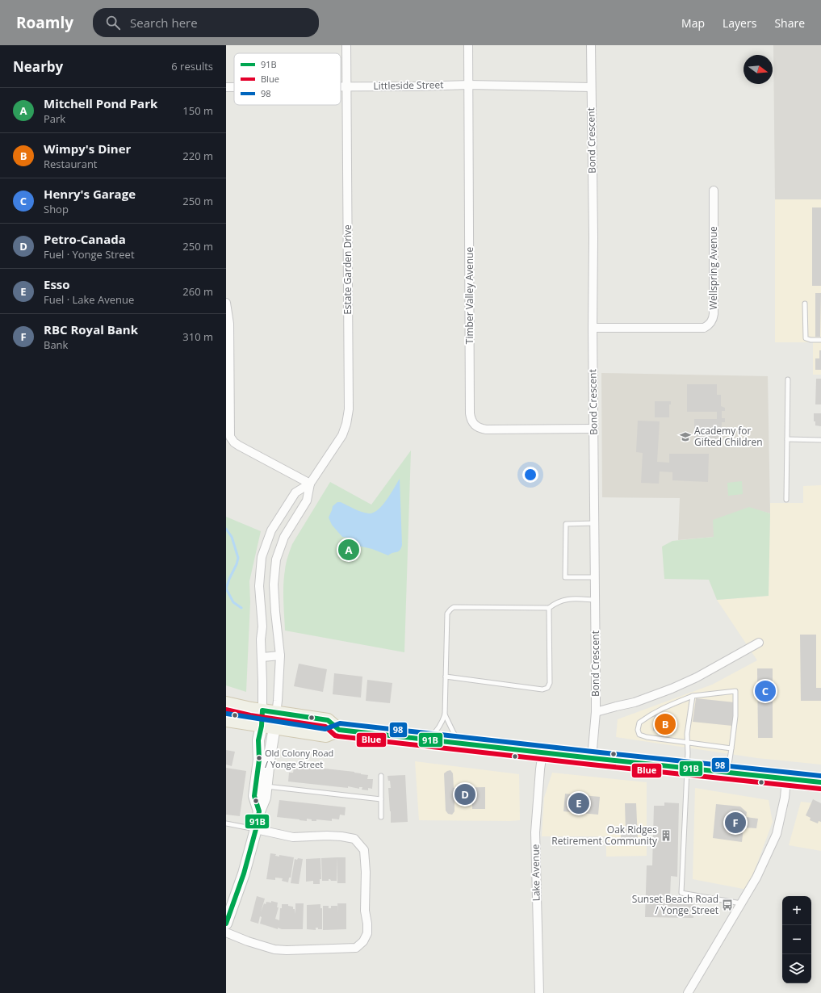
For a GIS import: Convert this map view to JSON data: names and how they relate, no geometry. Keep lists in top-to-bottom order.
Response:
{
  "streets": {
    "street": [
      "Littleside Street",
      "Bond Crescent",
      "Wellspring Avenue",
      "Estate Garden Drive",
      "Timber Valley Avenue",
      "Lake Avenue"
    ]
  },
  "crossings": [
    ["Littleside Street", "Bond Crescent"],
    ["Littleside Street", "Estate Garden Drive"],
    ["Littleside Street", "Timber Valley Avenue"],
    ["Bond Crescent", "Wellspring Avenue"],
    ["Bond Crescent", "Timber Valley Avenue"]
  ],
  "places": {
    "school or university": ["Academy for Gifted Children"],
    "other": ["Old Colony Road / Yonge Street"],
    "building": ["Oak Ridges Retirement Community"],
    "bus stop": ["Sunset Beach Road / Yonge Street"]
  },
  "lines": ["transit line Blue", "transit line 91B", "transit line 98"],
  "legend": ["91B", "Blue", "98"],
  "north": "right",
  "page": {
    "header": "Roamly",
    "search": "Search here",
    "nav": ["Map", "Layers", "Share"],
    "heading": ["Nearby", "6 results"],
    "list": [
      {
        "mark": "A",
        "name": "Mitchell Pond Park",
        "note": "Park",
        "value": "150 m"
      },
      {
        "mark": "B",
        "name": "Wimpy's Diner",
        "note": "Restaurant",
        "value": "220 m"
      },
      {
        "mark": "C",
        "name": "Henry's Garage",
        "note": "Shop",
        "value": "250 m"
      },
      {
        "mark": "D",
        "name": "Petro-Canada",
        "note": "Fuel · Yonge Street",
        "value": "250 m"
      },
      {
        "mark": "E",
        "name": "Esso",
        "note": "Fuel · Lake Avenue",
        "value": "260 m"
      },
      {
        "mark": "F",
        "name": "RBC Royal Bank",
        "note": "Bank",
        "value": "310 m"
      }
    ],
    "pins": [
      "A",
      "C",
      "B",
      "D",
      "E",
      "F"
    ],
    "map_buttons": ["+", "−"]
  }
}
